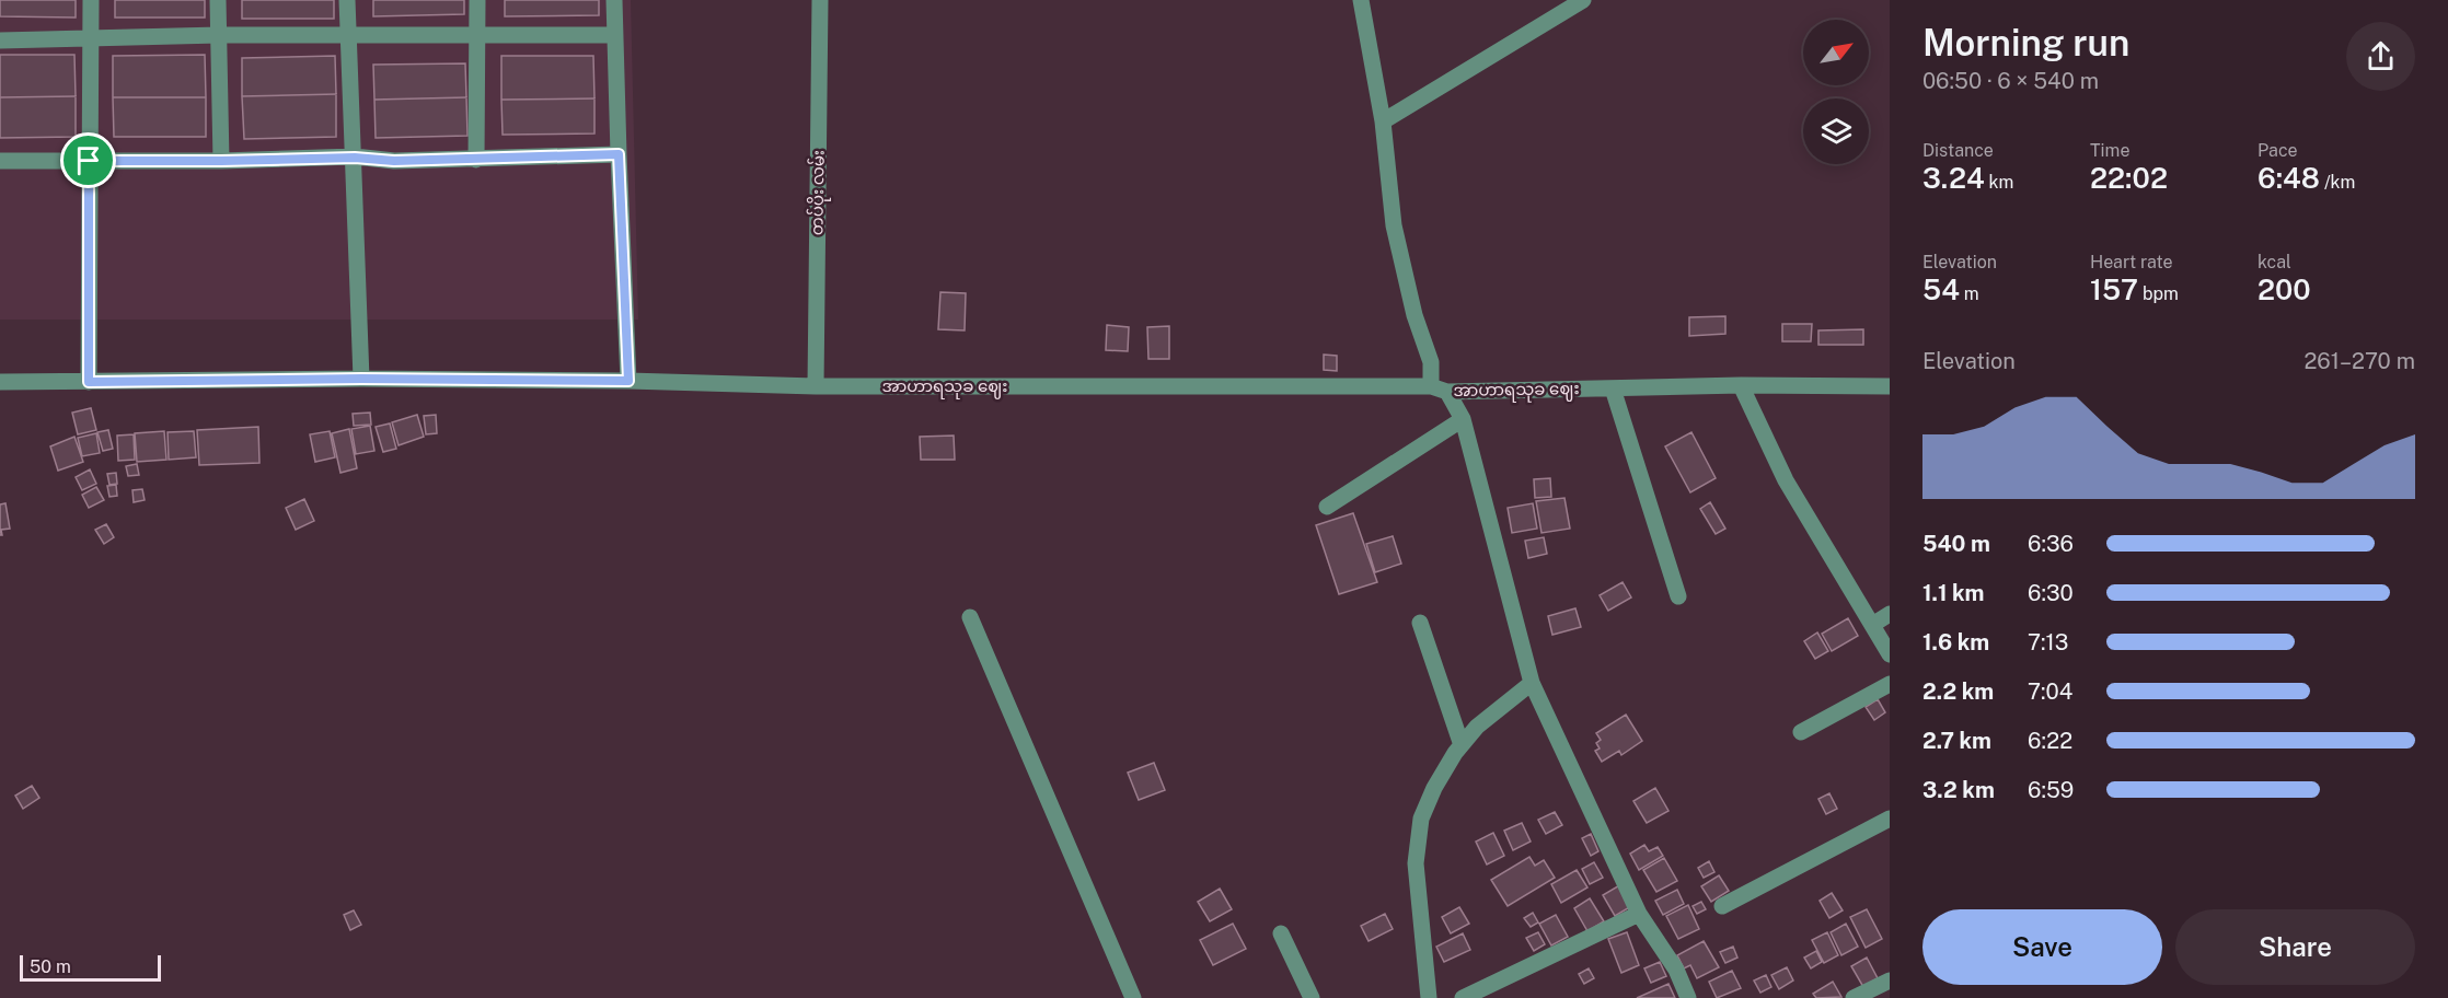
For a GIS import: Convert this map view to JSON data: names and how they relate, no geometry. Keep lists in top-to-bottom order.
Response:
{
  "streets": {
    "street": ["တပ်ပိုး လမ်း", "အာဟာရသုခ ဈေး"]
  },
  "crossings": [
    ["တပ်ပိုး လမ်း", "အာဟာရသုခ ဈေး"]
  ],
  "scale_bar": "50 m",
  "north": "top right",
  "page": {
    "heading": ["Morning run", "06:50 · 6 × 540 m"],
    "stats": [
      ["Distance", "3.24 km"],
      ["Time", "22:02"],
      ["Pace", "6:48 /km"],
      ["Elevation", "54 m"],
      ["Heart rate", "157 bpm"],
      ["kcal", "200"]
    ],
    "chart": ["Elevation", "261–270 m"],
    "list": [
      {
        "name": "540 m",
        "note": "6:36"
      },
      {
        "name": "1.1 km",
        "note": "6:30"
      },
      {
        "name": "1.6 km",
        "note": "7:13"
      },
      {
        "name": "2.2 km",
        "note": "7:04"
      },
      {
        "name": "2.7 km",
        "note": "6:22"
      },
      {
        "name": "3.2 km",
        "note": "6:59"
      }
    ],
    "buttons": ["Save", "Share"],
    "scale": "50 m"
  }
}
